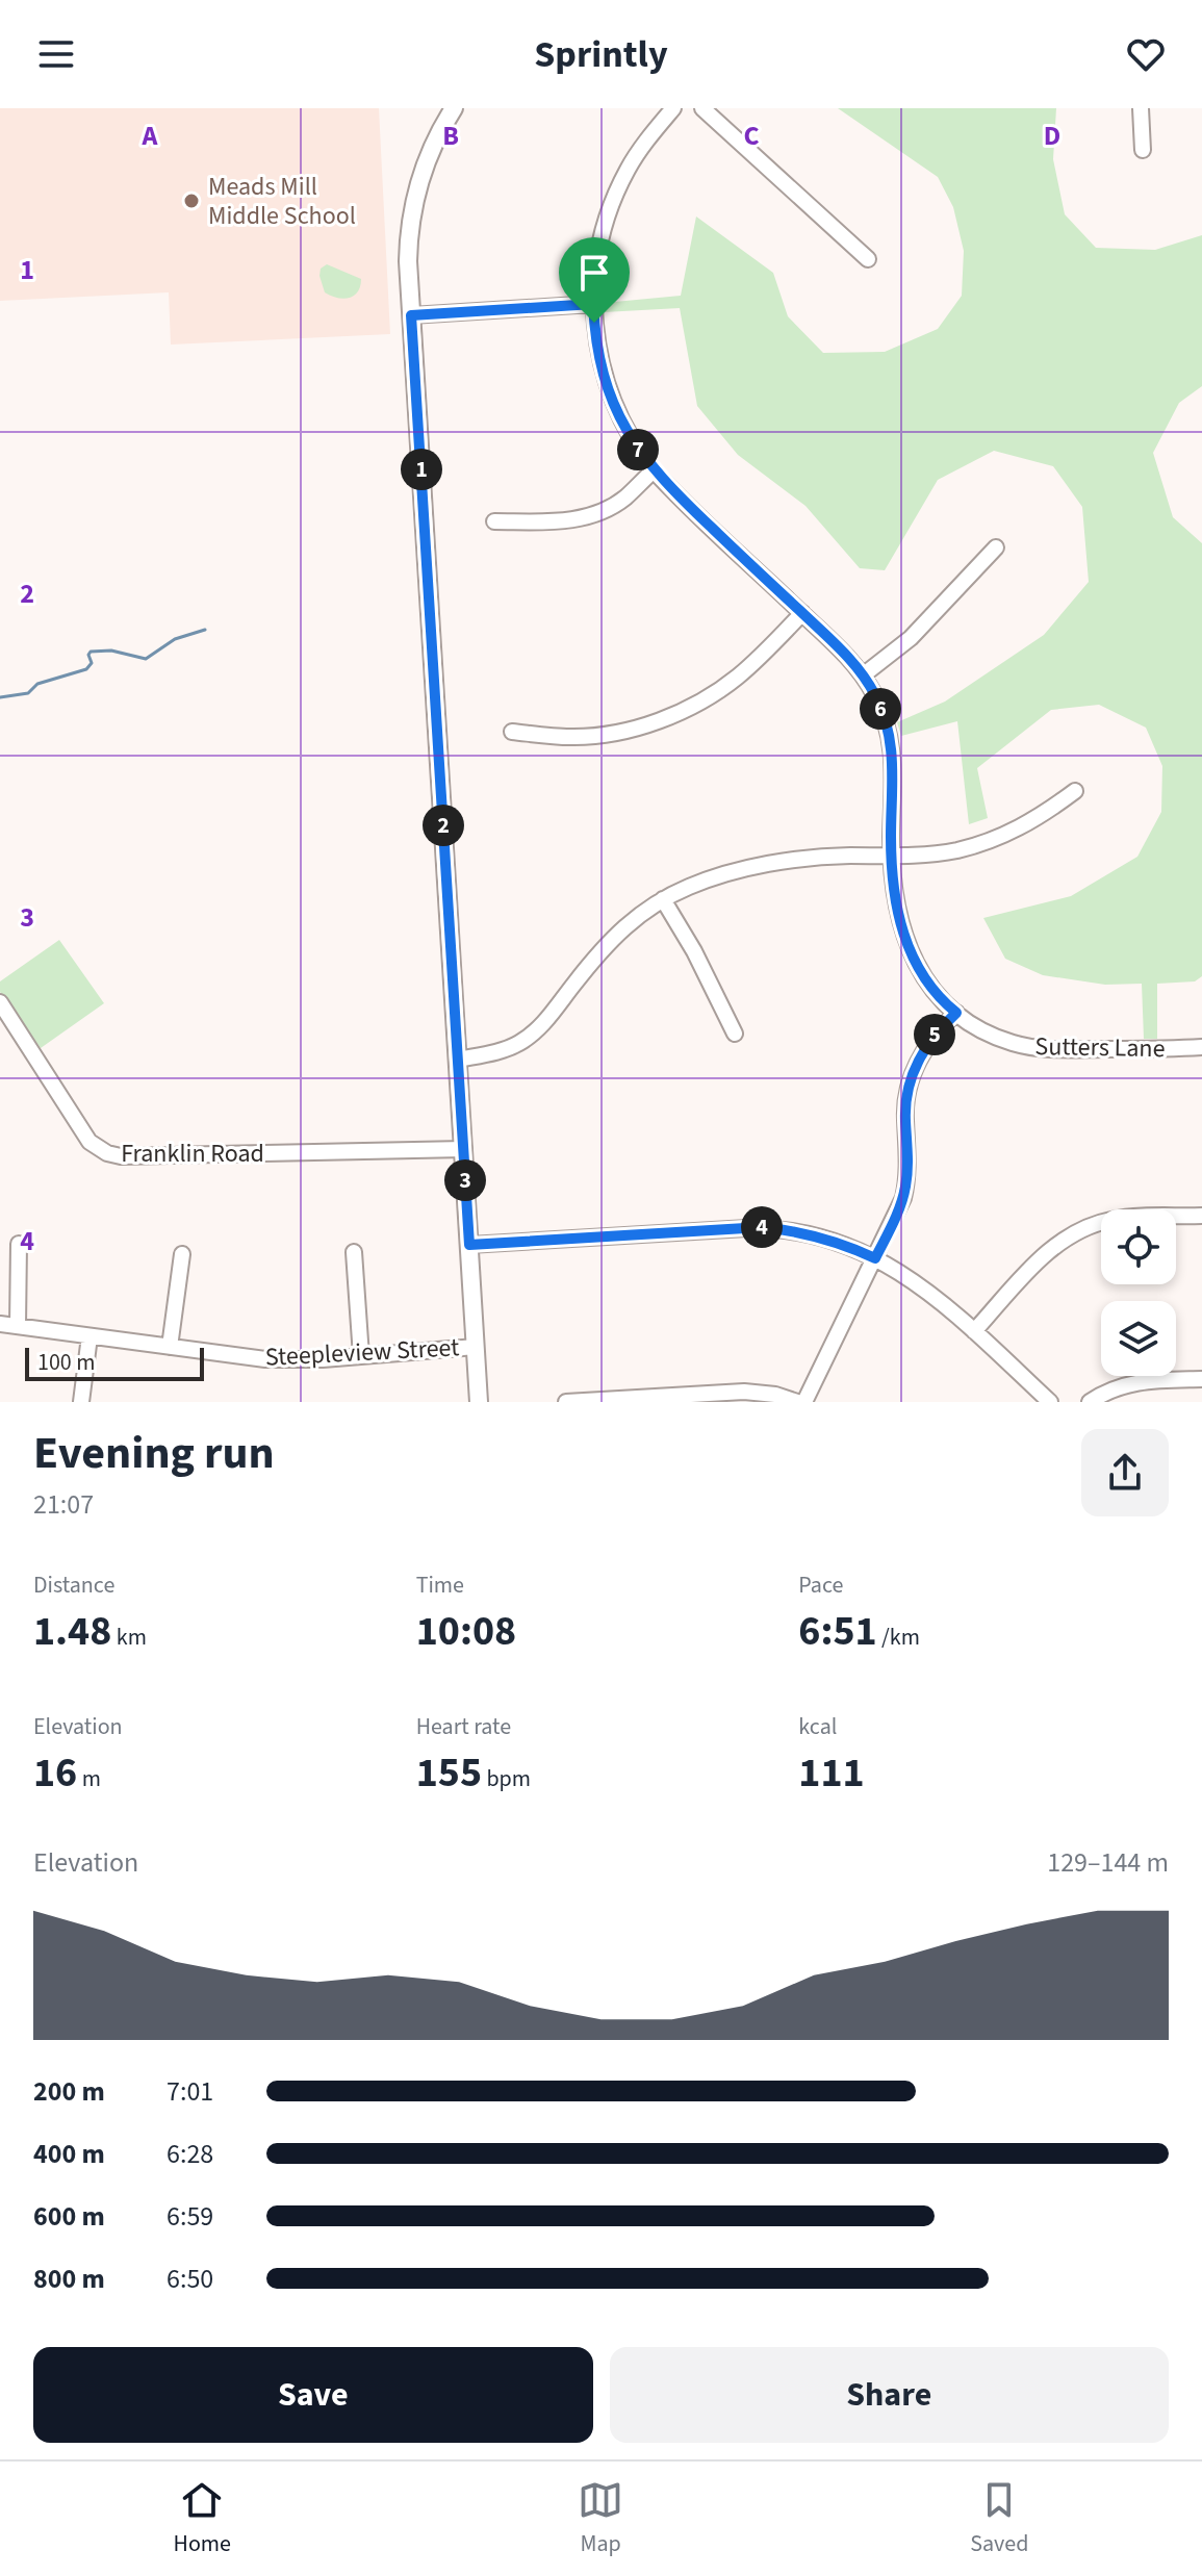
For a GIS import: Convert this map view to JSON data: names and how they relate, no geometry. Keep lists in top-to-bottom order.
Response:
{
  "streets": {
    "street": ["Sutters Lane", "Franklin Road", "Steepleview Street"]
  },
  "places": ["Meads Mill Middle School"],
  "scale_bar": "100 m",
  "page": {
    "header": "Sprintly",
    "pins": [
      "7",
      "1",
      "6",
      "2",
      "5",
      "3",
      "4"
    ],
    "scale": "100 m",
    "heading": ["Evening run", "21:07"],
    "stats": [
      ["Distance", "1.48 km"],
      ["Time", "10:08"],
      ["Pace", "6:51 /km"],
      ["Elevation", "16 m"],
      ["Heart rate", "155 bpm"],
      ["kcal", "111"]
    ],
    "chart": ["Elevation", "129–144 m"],
    "list": [
      {
        "name": "200 m",
        "note": "7:01"
      },
      {
        "name": "400 m",
        "note": "6:28"
      },
      {
        "name": "600 m",
        "note": "6:59"
      },
      {
        "name": "800 m",
        "note": "6:50"
      }
    ],
    "buttons": ["Save", "Share"],
    "tabs": ["Home", "Map", "Saved"]
  },
  "grid": {
    "columns": [
      "A",
      "B",
      "C",
      "D"
    ],
    "rows": [
      "1",
      "2",
      "3",
      "4"
    ]
  }
}
